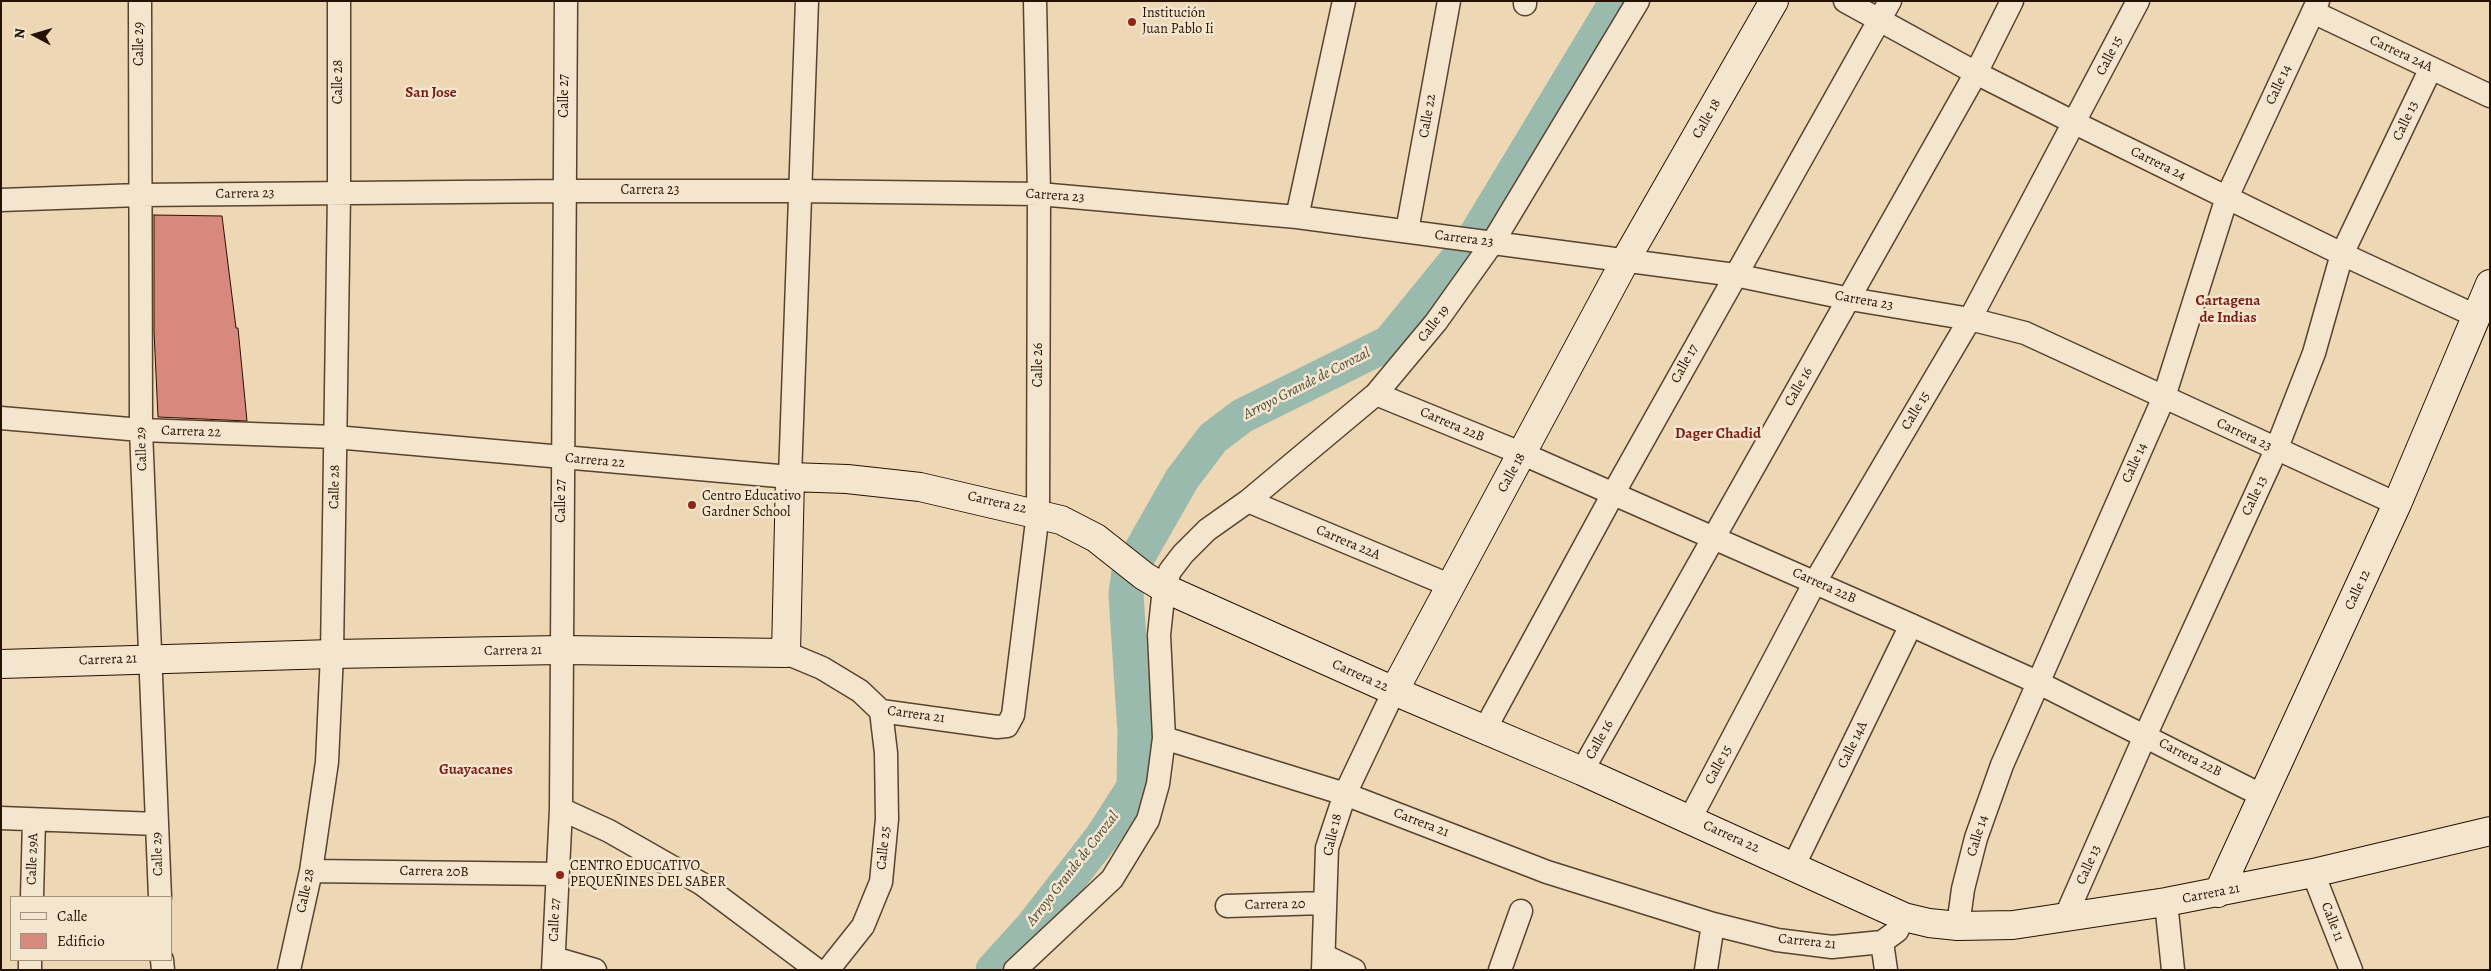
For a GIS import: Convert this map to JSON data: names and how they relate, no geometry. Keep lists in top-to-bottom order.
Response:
{
  "streets": {
    "street": [
      "Calle 29",
      "Carrera 24A",
      "Calle 15",
      "Calle 28",
      "Calle 14",
      "Calle 27",
      "Calle 22",
      "Calle 18",
      "Calle 13",
      "Carrera 24",
      "Carrera 23",
      "Calle 19",
      "Calle 17",
      "Calle 26",
      "Calle 16",
      "Carrera 22B",
      "Carrera 22",
      "Carrera 22A",
      "Calle 12",
      "Carrera 21",
      "Calle 14A",
      "Calle 25",
      "Calle 29A",
      "Carrera 20B",
      "Carrera 20",
      "Calle 11"
    ]
  },
  "crossings": [
    ["Calle 29", "Carrera 23"],
    ["Calle 29", "Carrera 22"],
    ["Calle 29", "Carrera 21"],
    ["Carrera 24A", "Calle 14"],
    ["Carrera 24A", "Calle 13"],
    ["Calle 15", "Carrera 24"],
    ["Calle 15", "Carrera 23"],
    ["Calle 15", "Carrera 22B"],
    ["Calle 15", "Carrera 22"],
    ["Calle 28", "Carrera 23"],
    ["Calle 28", "Carrera 22"],
    ["Calle 28", "Carrera 21"],
    ["Calle 28", "Carrera 20B"],
    ["Calle 14", "Carrera 24"],
    ["Calle 14", "Carrera 23"],
    ["Calle 14", "Carrera 22B"],
    ["Calle 14", "Carrera 21"],
    ["Calle 27", "Carrera 23"],
    ["Calle 27", "Carrera 22"],
    ["Calle 27", "Carrera 21"],
    ["Calle 27", "Carrera 20B"],
    ["Calle 22", "Carrera 23"],
    ["Calle 18", "Carrera 23"],
    ["Calle 18", "Carrera 22B"],
    ["Calle 18", "Carrera 22"],
    ["Calle 18", "Carrera 22A"],
    ["Calle 18", "Carrera 21"],
    ["Calle 18", "Carrera 20"],
    ["Calle 13", "Carrera 24"],
    ["Calle 13", "Carrera 23"],
    ["Calle 13", "Carrera 22B"],
    ["Calle 13", "Carrera 21"],
    ["Carrera 24", "Calle 17"],
    ["Carrera 24", "Calle 16"],
    ["Carrera 24", "Calle 12"],
    ["Carrera 23", "Calle 19"],
    ["Carrera 23", "Calle 17"],
    ["Carrera 23", "Calle 26"],
    ["Carrera 23", "Calle 16"],
    ["Carrera 23", "Calle 12"],
    ["Calle 19", "Carrera 22B"],
    ["Calle 19", "Carrera 22"],
    ["Calle 19", "Carrera 22A"],
    ["Calle 19", "Carrera 21"],
    ["Calle 17", "Carrera 22B"],
    ["Calle 17", "Carrera 22"],
    ["Calle 26", "Carrera 22"],
    ["Calle 26", "Carrera 21"],
    ["Calle 16", "Carrera 22B"],
    ["Calle 16", "Carrera 22"],
    ["Carrera 22B", "Calle 12"],
    ["Carrera 22B", "Calle 14A"],
    ["Carrera 22", "Carrera 21"],
    ["Carrera 22", "Calle 14A"],
    ["Calle 12", "Carrera 21"],
    ["Carrera 21", "Calle 25"],
    ["Carrera 21", "Calle 11"]
  ],
  "districts": [
    "San Jose",
    "Cartagena de Indias",
    "Dager Chadid",
    "Guayacanes"
  ],
  "water": ["Arroyo Grande de Corozal"],
  "places": ["Institución Juan Pablo Ii", "Centro Educativo Gardner School", "CENTRO EDUCATIVO PEQUEÑINES DEL SABER"],
  "legend": ["Calle", "Edificio"],
  "north": "left"
}
